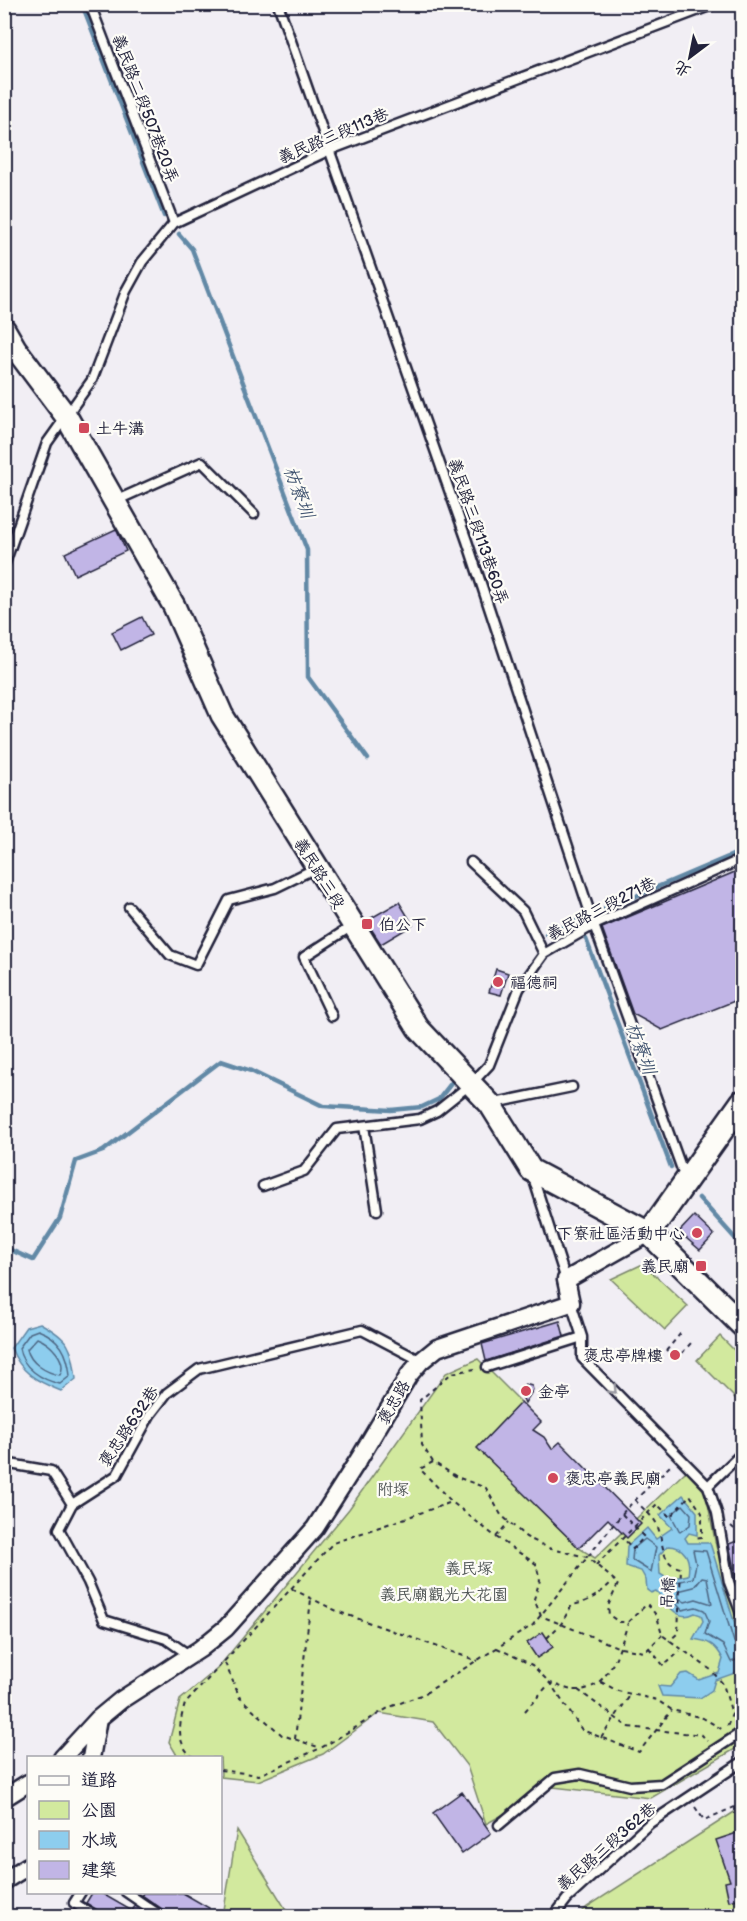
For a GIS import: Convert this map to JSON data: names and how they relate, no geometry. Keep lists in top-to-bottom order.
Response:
{
  "streets": {
    "street": ["義民路三段", "褒忠路"],
    "lane": [
      "義民路二段507巷20弄",
      "義民路三段113巷",
      "義民路三段113巷60弄",
      "義民路三段271巷",
      "褒忠路632巷",
      "義民路三段362巷"
    ],
    "path": ["吊橋"]
  },
  "crossings": [
    ["義民路二段507巷20弄", "義民路三段113巷"],
    ["義民路三段113巷", "義民路三段113巷60弄"],
    ["義民路三段113巷", "義民路三段"],
    ["義民路三段113巷60弄", "義民路三段271巷"],
    ["義民路三段", "義民路三段271巷"],
    ["褒忠路", "褒忠路632巷"]
  ],
  "water": ["枋寮圳"],
  "parks": ["附塚", "義民塚", "義民廟觀光大花園"],
  "places": {
    "transit": ["土牛溝", "伯公下", "義民廟"],
    "other": [
      "福德祠",
      "下寮社區活動中心",
      "褒忠亭牌樓",
      "金亭",
      "褒忠亭義民廟"
    ]
  },
  "legend": [
    "道路",
    "公園",
    "水域",
    "建築"
  ],
  "north": "bottom left"
}
